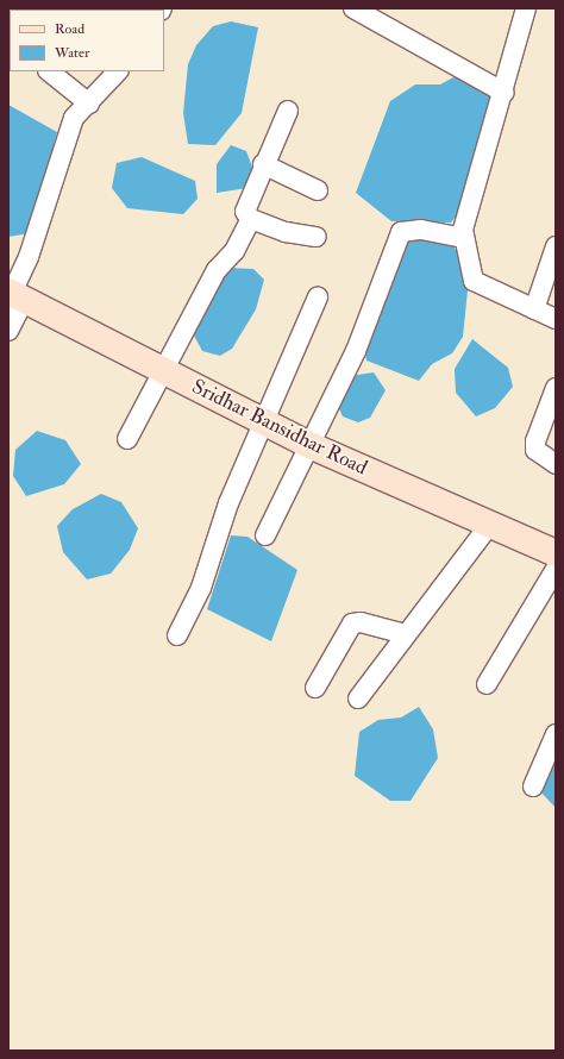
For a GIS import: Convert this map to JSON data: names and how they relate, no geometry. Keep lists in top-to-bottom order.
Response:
{
  "streets": {
    "street": ["Sridhar Bansidhar Road"]
  },
  "legend": ["Road", "Water"]
}
